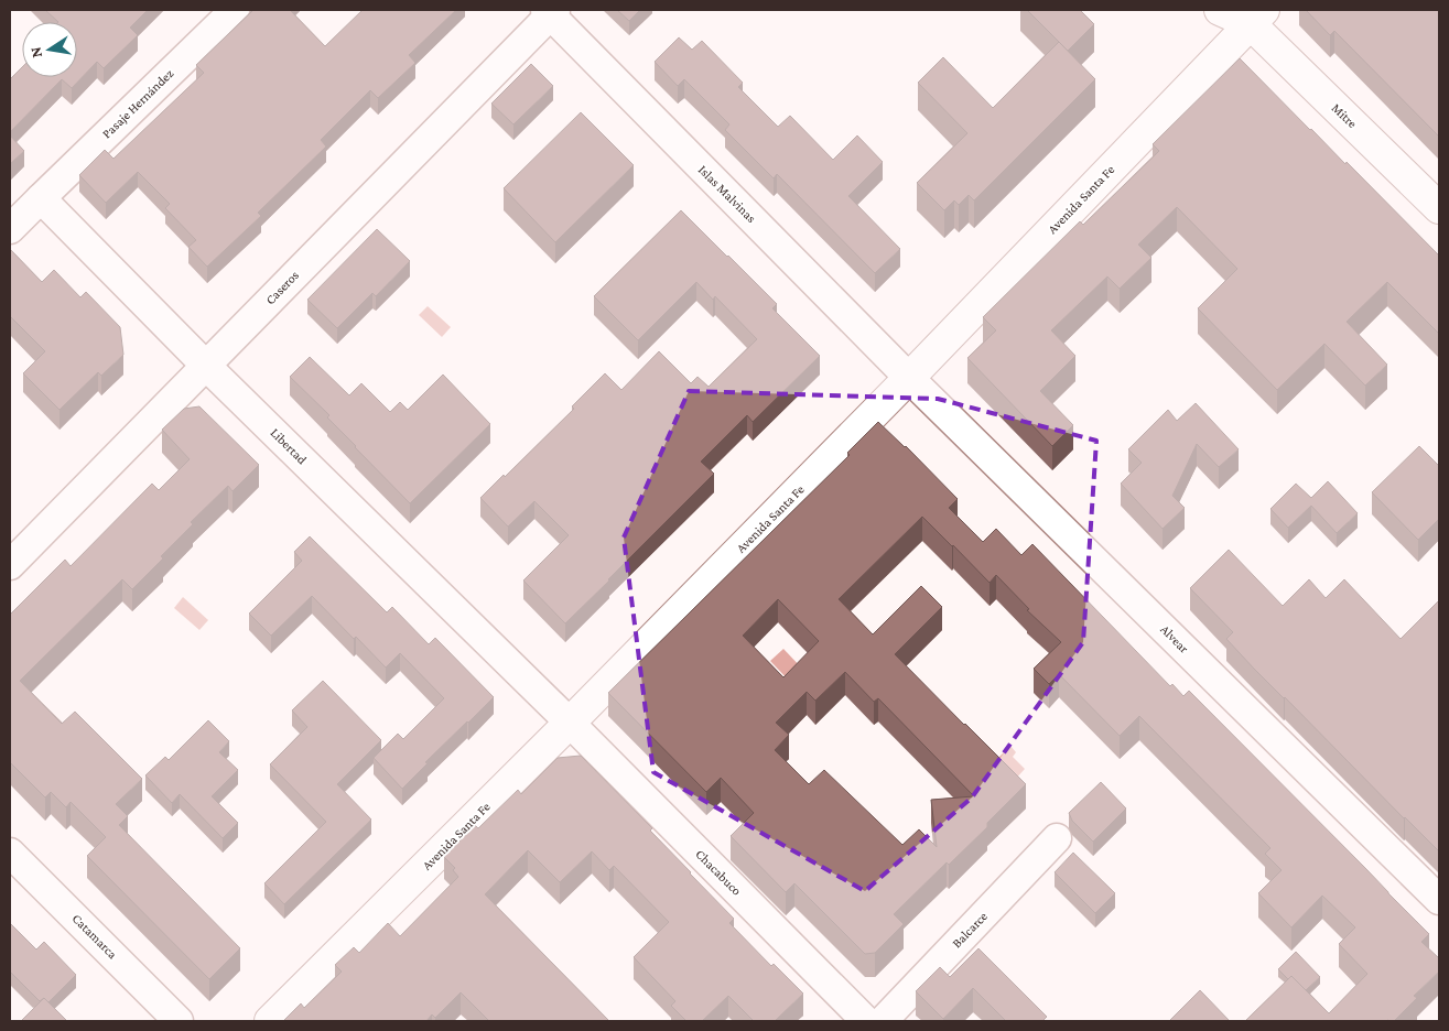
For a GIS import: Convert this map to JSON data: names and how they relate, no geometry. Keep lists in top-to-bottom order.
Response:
{
  "streets": {
    "main road": ["Mitre", "Avenida Santa Fe"],
    "street": [
      "Pasaje Hernández",
      "Islas Malvinas",
      "Caseros",
      "Libertad",
      "Alvear",
      "Chacabuco",
      "Balcarce",
      "Catamarca"
    ]
  },
  "crossings": [
    ["Pasaje Hernández", "Libertad"],
    ["Mitre", "Avenida Santa Fe"],
    ["Islas Malvinas", "Avenida Santa Fe"],
    ["Islas Malvinas", "Caseros"],
    ["Islas Malvinas", "Alvear"],
    ["Avenida Santa Fe", "Libertad"],
    ["Avenida Santa Fe", "Alvear"],
    ["Avenida Santa Fe", "Chacabuco"],
    ["Caseros", "Libertad"],
    ["Libertad", "Chacabuco"]
  ],
  "north": "left"
}
